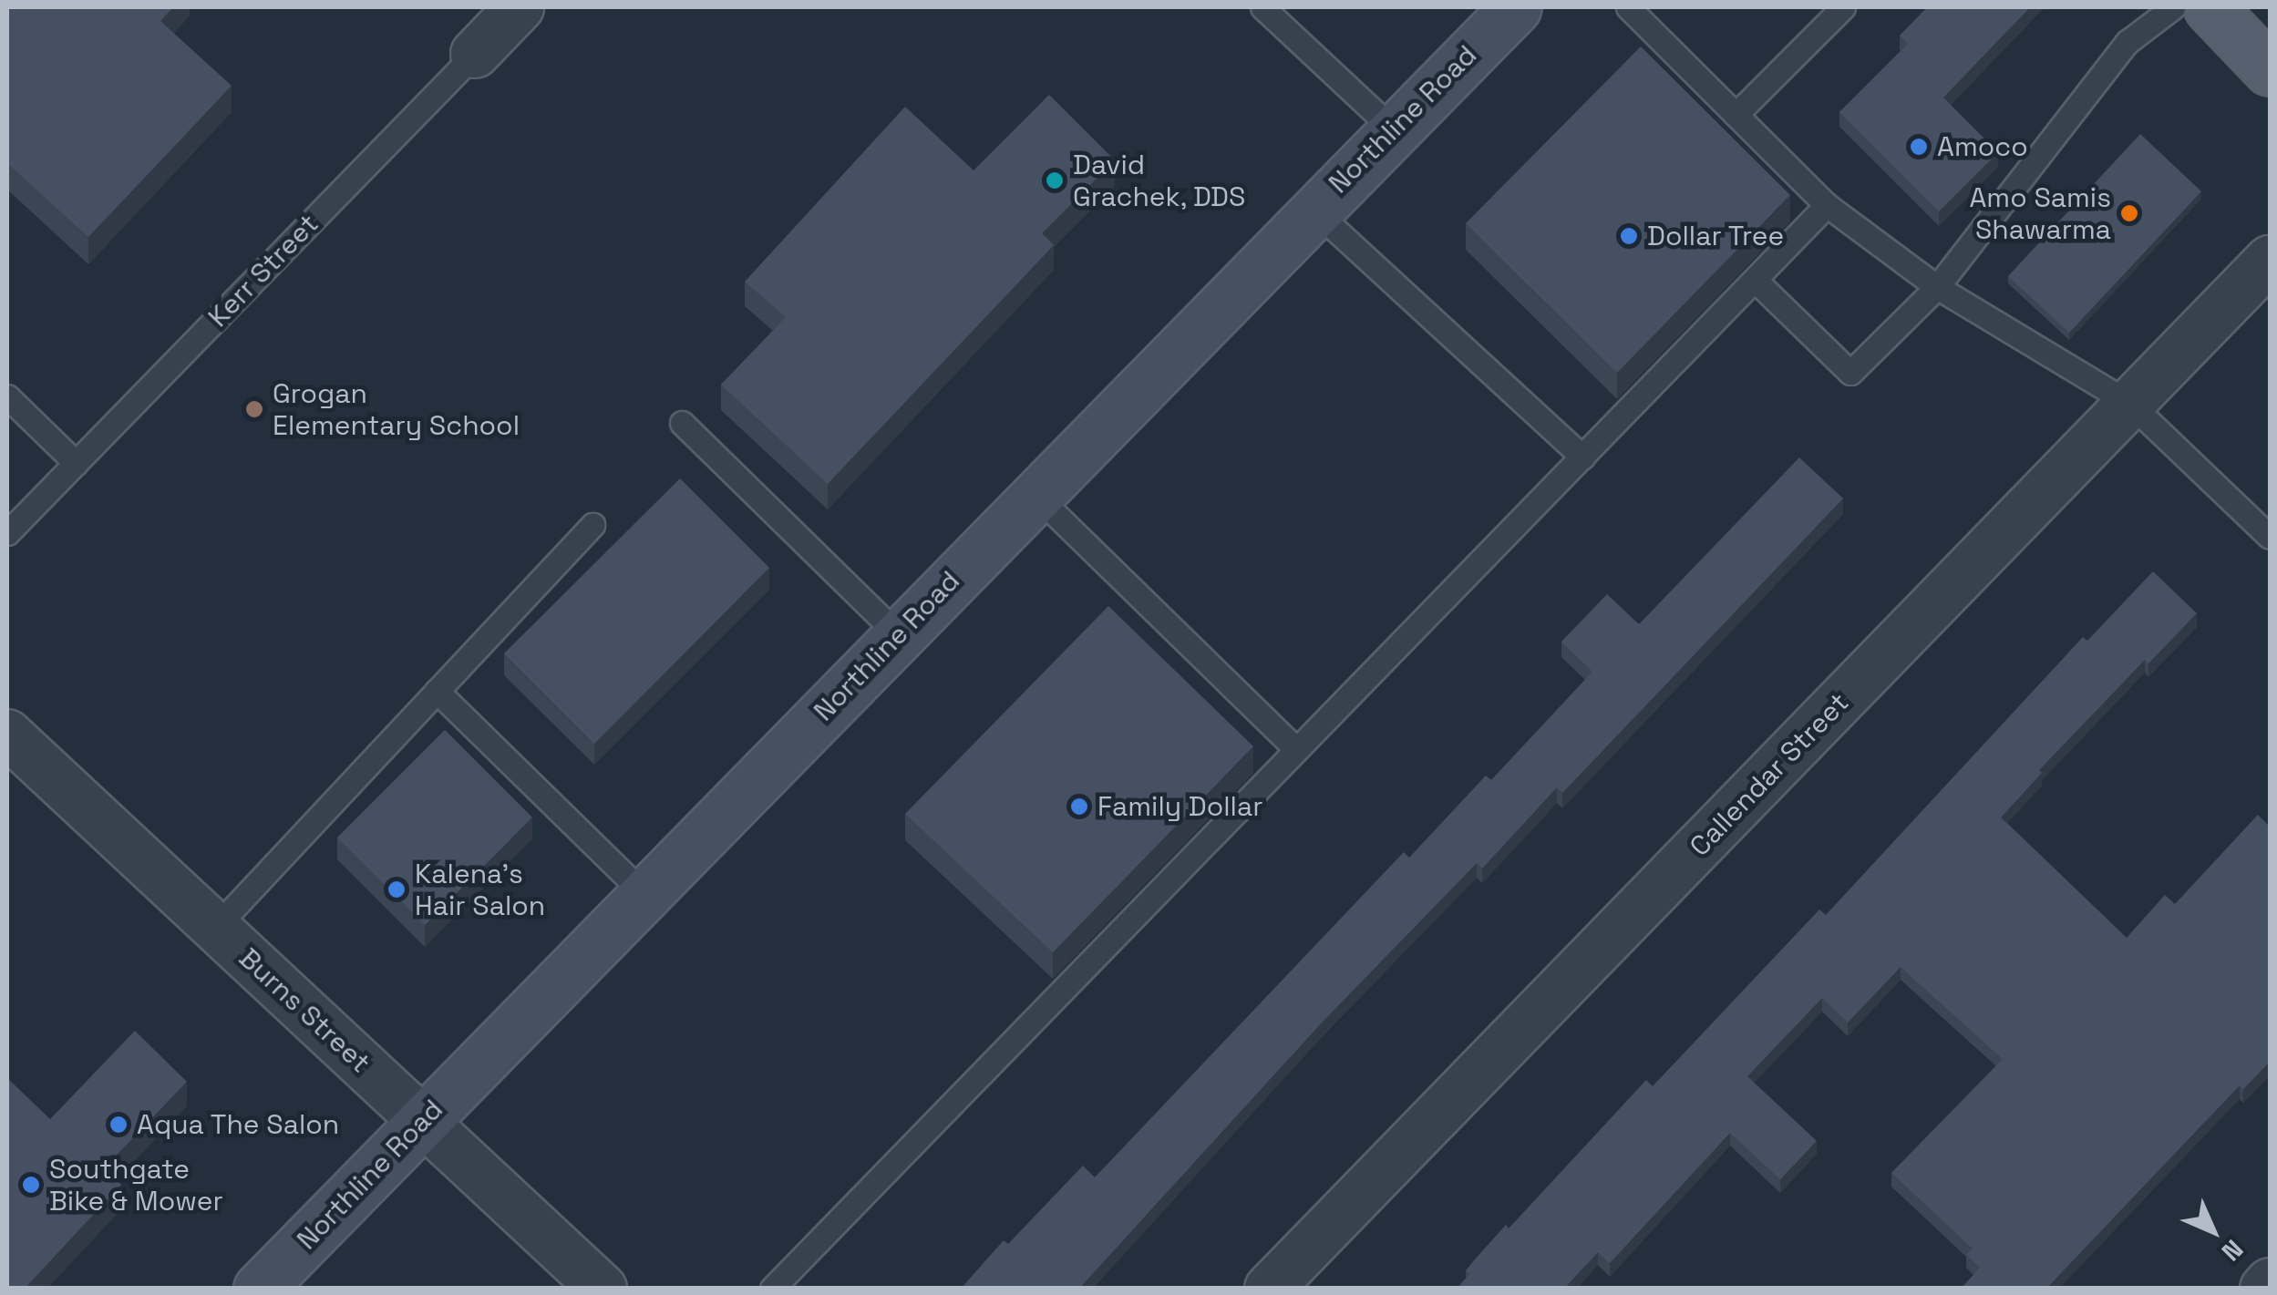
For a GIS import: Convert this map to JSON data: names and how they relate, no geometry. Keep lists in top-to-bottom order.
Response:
{
  "streets": {
    "main road": ["Northline Road"],
    "street": ["Kerr Street", "Callendar Street", "Burns Street"]
  },
  "crossings": [
    ["Northline Road", "Burns Street"]
  ],
  "places": [
    "Amoco",
    "David Grachek, DDS",
    "Amo Samis Shawarma",
    "Dollar Tree",
    "Grogan Elementary School",
    "Family Dollar",
    "Kalena's Hair Salon",
    "Aqua The Salon",
    "Southgate Bike & Mower"
  ],
  "north": "bottom right"
}
